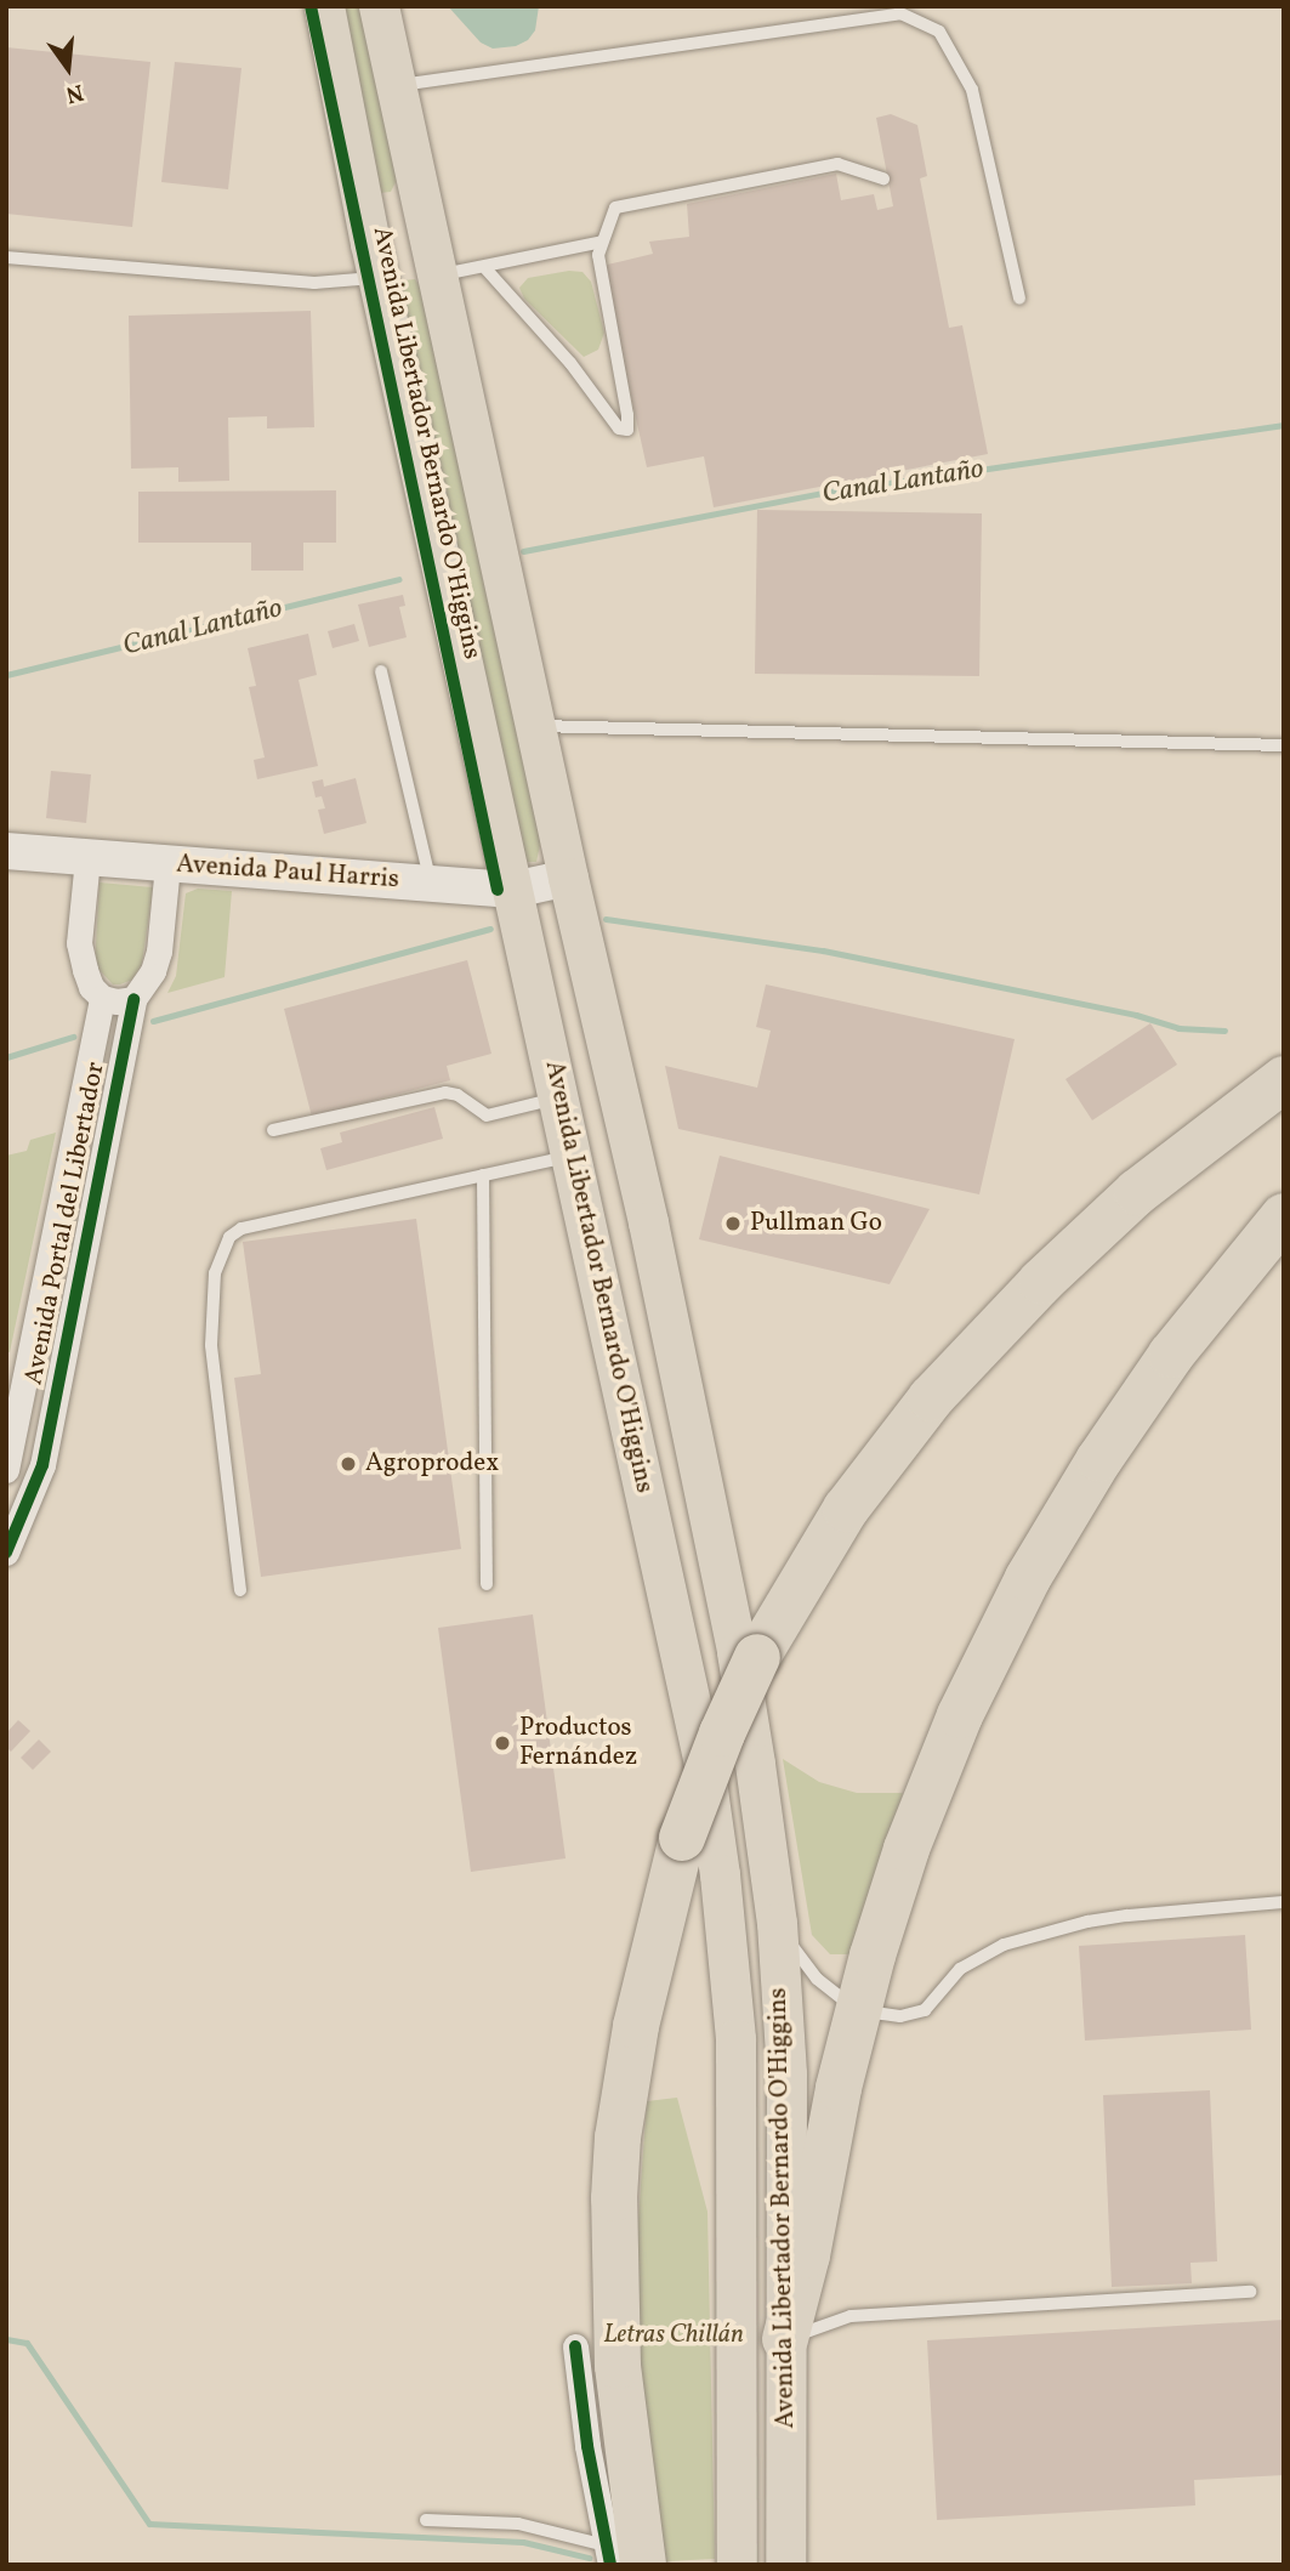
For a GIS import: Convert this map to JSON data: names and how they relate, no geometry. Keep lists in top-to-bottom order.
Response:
{
  "streets": {
    "main road": ["Avenida Libertador Bernardo O'Higgins", "Avenida Paul Harris"],
    "street": ["Avenida Portal del Libertador"]
  },
  "crossings": [
    ["Avenida Libertador Bernardo O'Higgins", "Avenida Paul Harris"],
    ["Avenida Paul Harris", "Avenida Portal del Libertador"]
  ],
  "water": ["Canal Lantaño"],
  "parks": ["Letras Chillán"],
  "places": ["Pullman Go", "Agroprodex", "Productos Fernández"],
  "north": "bottom"
}
